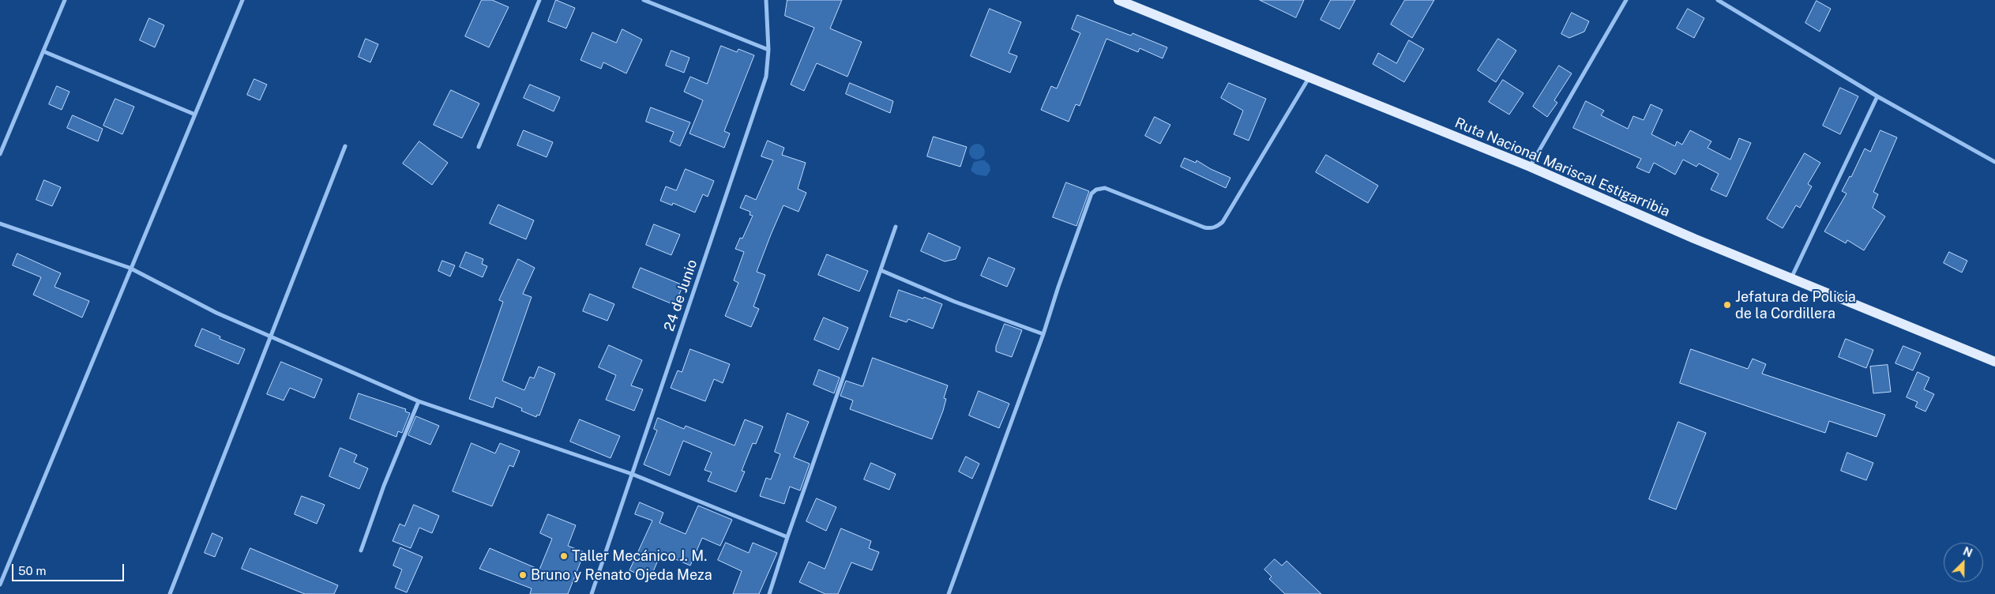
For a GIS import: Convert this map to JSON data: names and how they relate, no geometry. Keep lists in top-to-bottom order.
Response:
{
  "streets": {
    "main road": ["Ruta Nacional Mariscal Estigarribia"],
    "street": ["24 de Junio"]
  },
  "places": ["Jefatura de Policia de la Cordillera", "Taller Mecánico J. M.", "Bruno y Renato Ojeda Meza"],
  "scale_bar": "50 m",
  "north": "top right"
}
